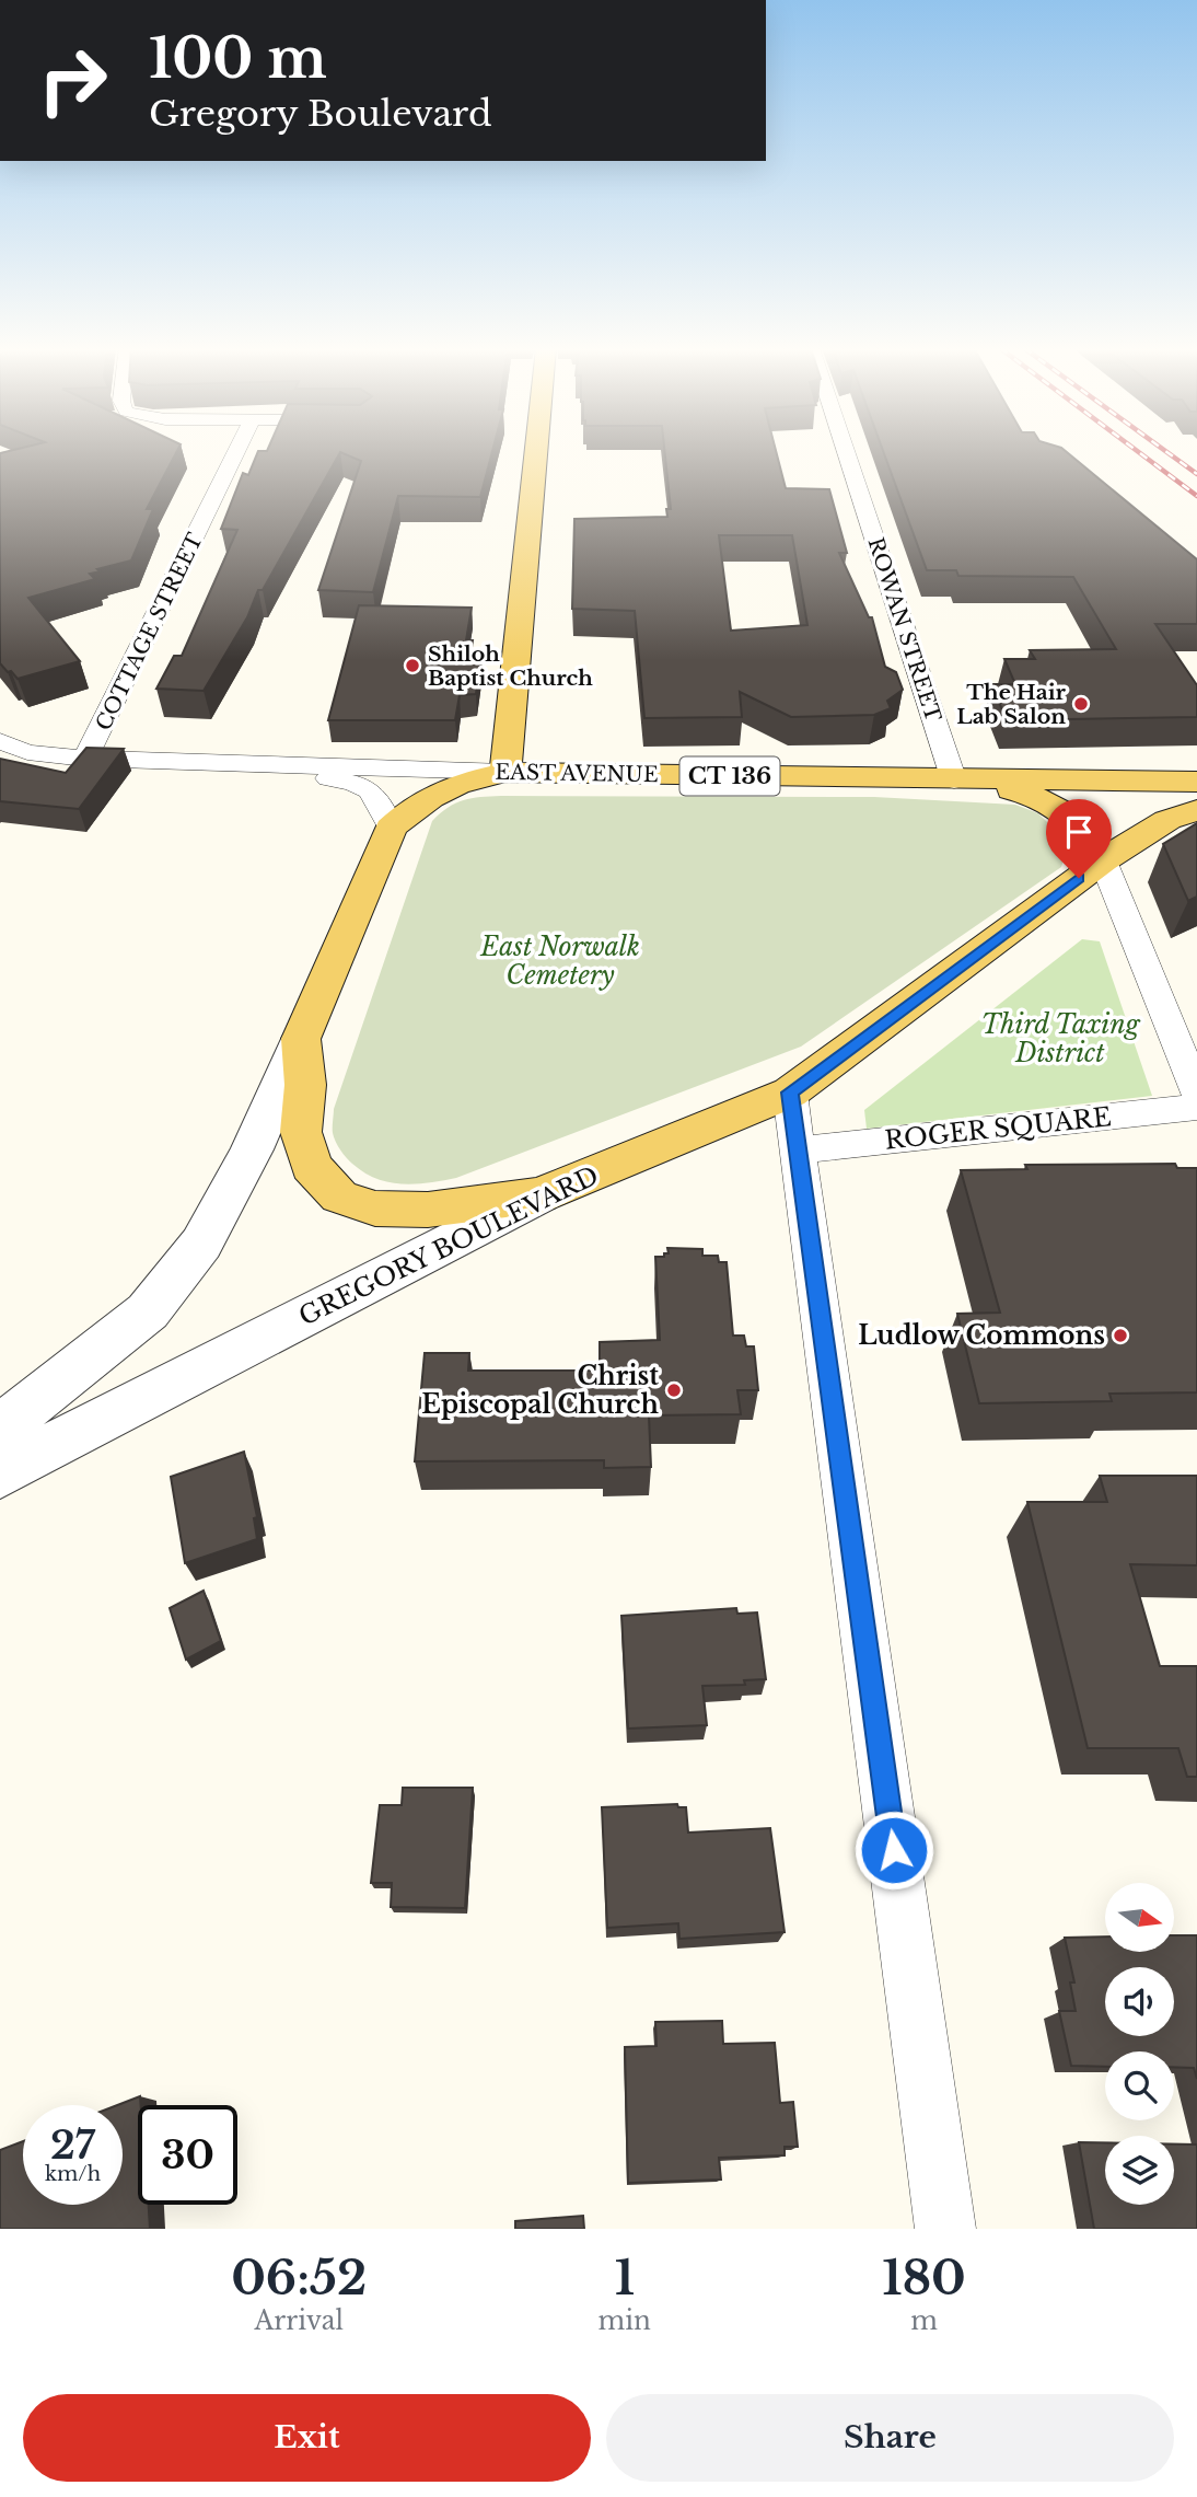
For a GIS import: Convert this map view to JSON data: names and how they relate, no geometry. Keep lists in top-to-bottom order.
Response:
{
  "streets": {
    "main road": ["EAST AVENUE", "CT 136", "GREGORY BOULEVARD"],
    "street": ["ROWAN STREET", "COTTAGE STREET", "ROGER SQUARE"]
  },
  "crossings": [
    ["ROWAN STREET", "EAST AVENUE"],
    ["COTTAGE STREET", "EAST AVENUE"],
    ["EAST AVENUE", "CT 136"],
    ["CT 136", "GREGORY BOULEVARD"]
  ],
  "parks": ["East Norwalk Cemetery", "Third Taxing District"],
  "places": [
    "Shiloh Baptist Church",
    "The Hair Lab Salon",
    "Ludlow Commons",
    "Christ Episcopal Church"
  ],
  "north": "right",
  "page": {
    "turn": ["100 m", "Gregory Boulevard"],
    "speed": "27 km/h",
    "limit": "30",
    "eta": [
      "06:52",
      "Arrival",
      "1",
      "min",
      "180",
      "m"
    ],
    "buttons": ["Exit", "Share"]
  }
}
